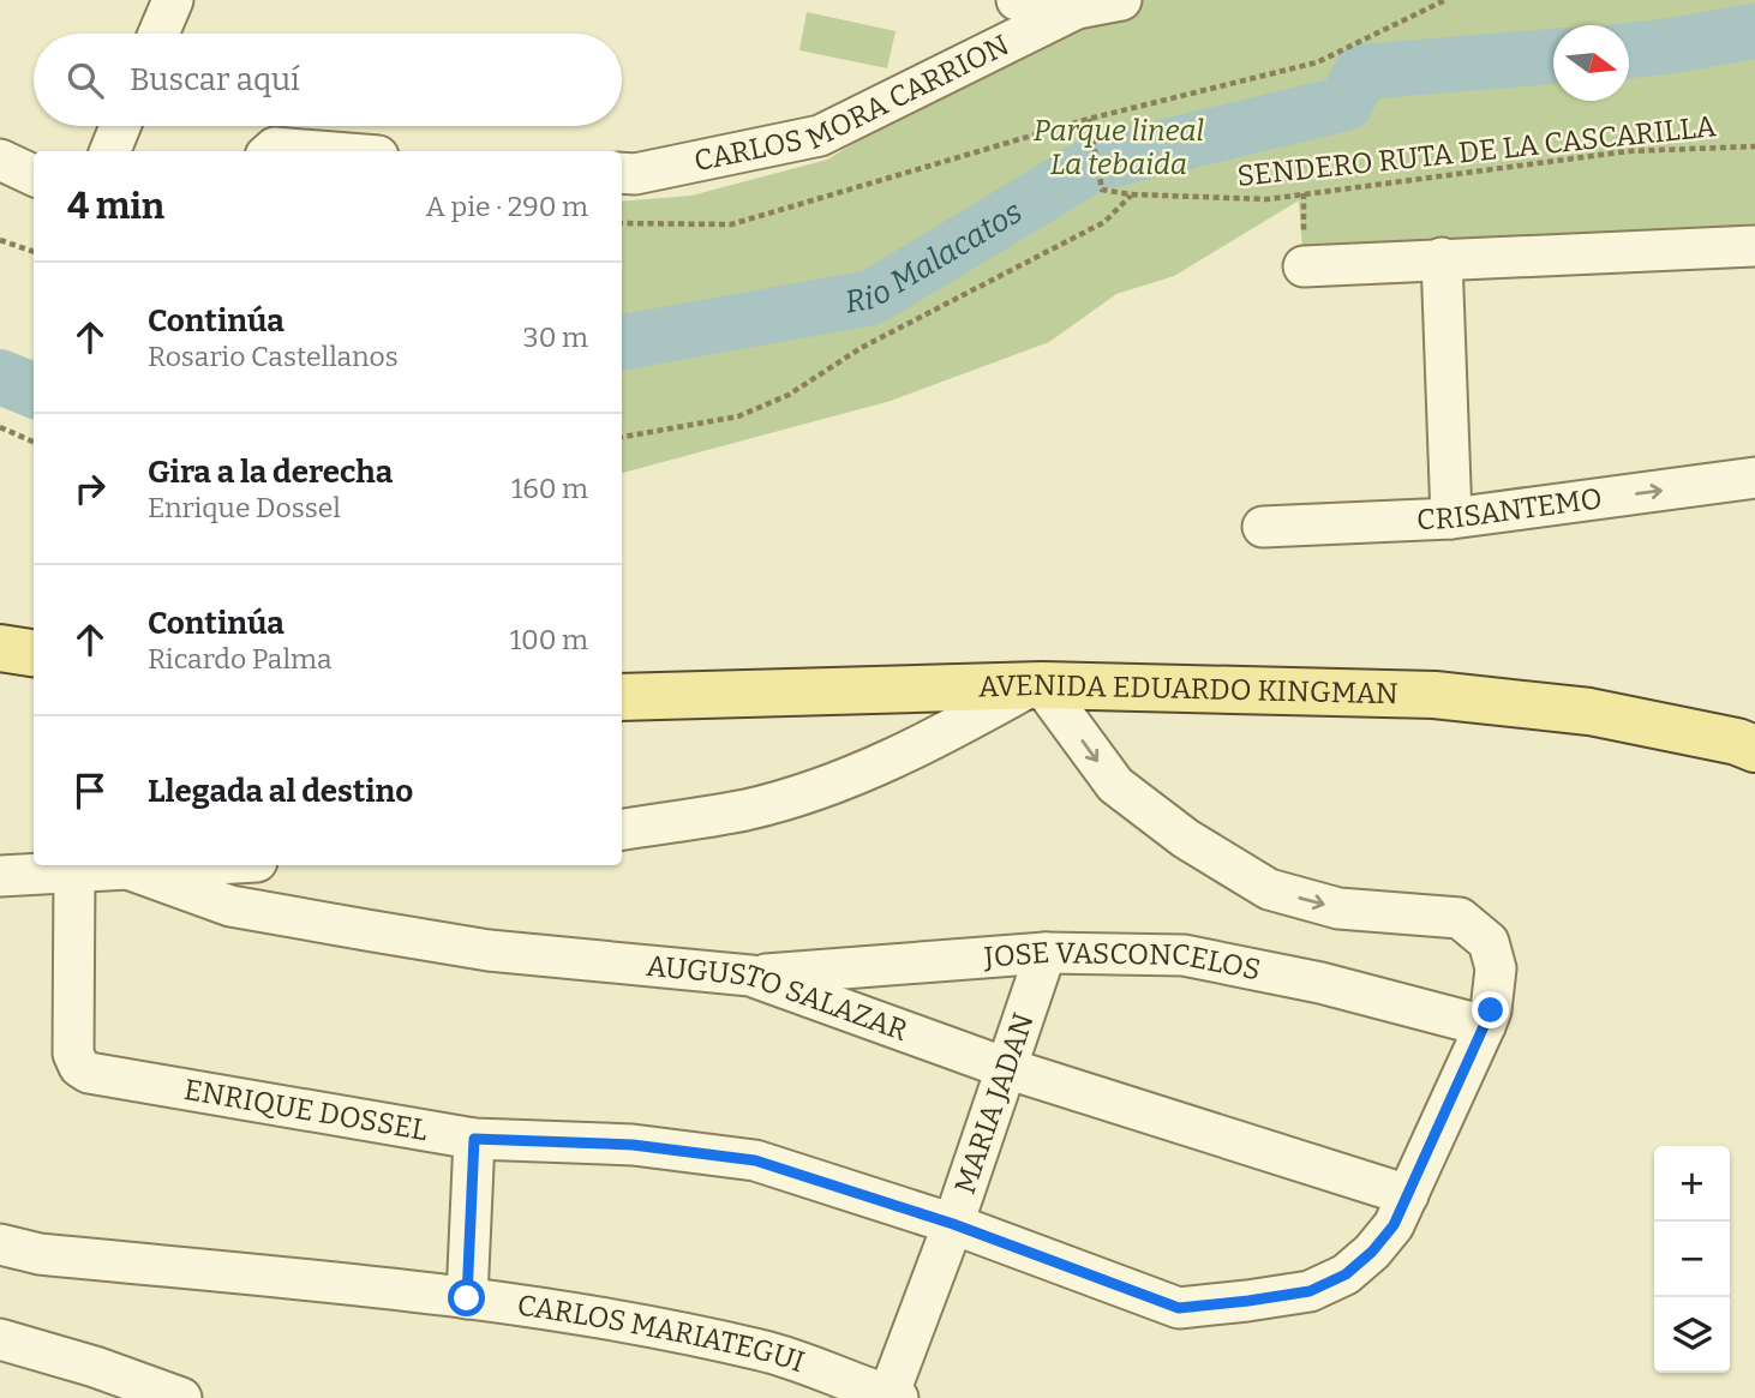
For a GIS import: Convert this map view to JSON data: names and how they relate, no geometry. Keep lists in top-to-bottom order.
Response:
{
  "streets": {
    "main road": ["AVENIDA EDUARDO KINGMAN"],
    "street": [
      "CARLOS MORA CARRION",
      "CRISANTEMO",
      "JOSE VASCONCELOS",
      "AUGUSTO SALAZAR",
      "MARIA JADAN",
      "ENRIQUE DOSSEL",
      "CARLOS MARIATEGUI"
    ],
    "path": ["SENDERO RUTA DE LA CASCARILLA"]
  },
  "crossings": [
    ["JOSE VASCONCELOS", "AUGUSTO SALAZAR"],
    ["JOSE VASCONCELOS", "MARIA JADAN"],
    ["AUGUSTO SALAZAR", "MARIA JADAN"],
    ["AUGUSTO SALAZAR", "ENRIQUE DOSSEL"],
    ["MARIA JADAN", "ENRIQUE DOSSEL"],
    ["MARIA JADAN", "CARLOS MARIATEGUI"]
  ],
  "water": ["Rio Malacatos"],
  "parks": ["Parque lineal La tebaida"],
  "north": "right",
  "page": {
    "search": "Buscar aquí",
    "heading": ["4 min", "A pie · 290 m"],
    "list": [
      ["Continúa", "Rosario Castellanos", "30 m"],
      ["Gira a la derecha", "Enrique Dossel", "160 m"],
      ["Continúa", "Ricardo Palma", "100 m"],
      "Llegada al destino"
    ],
    "map_buttons": ["+", "−"]
  }
}
